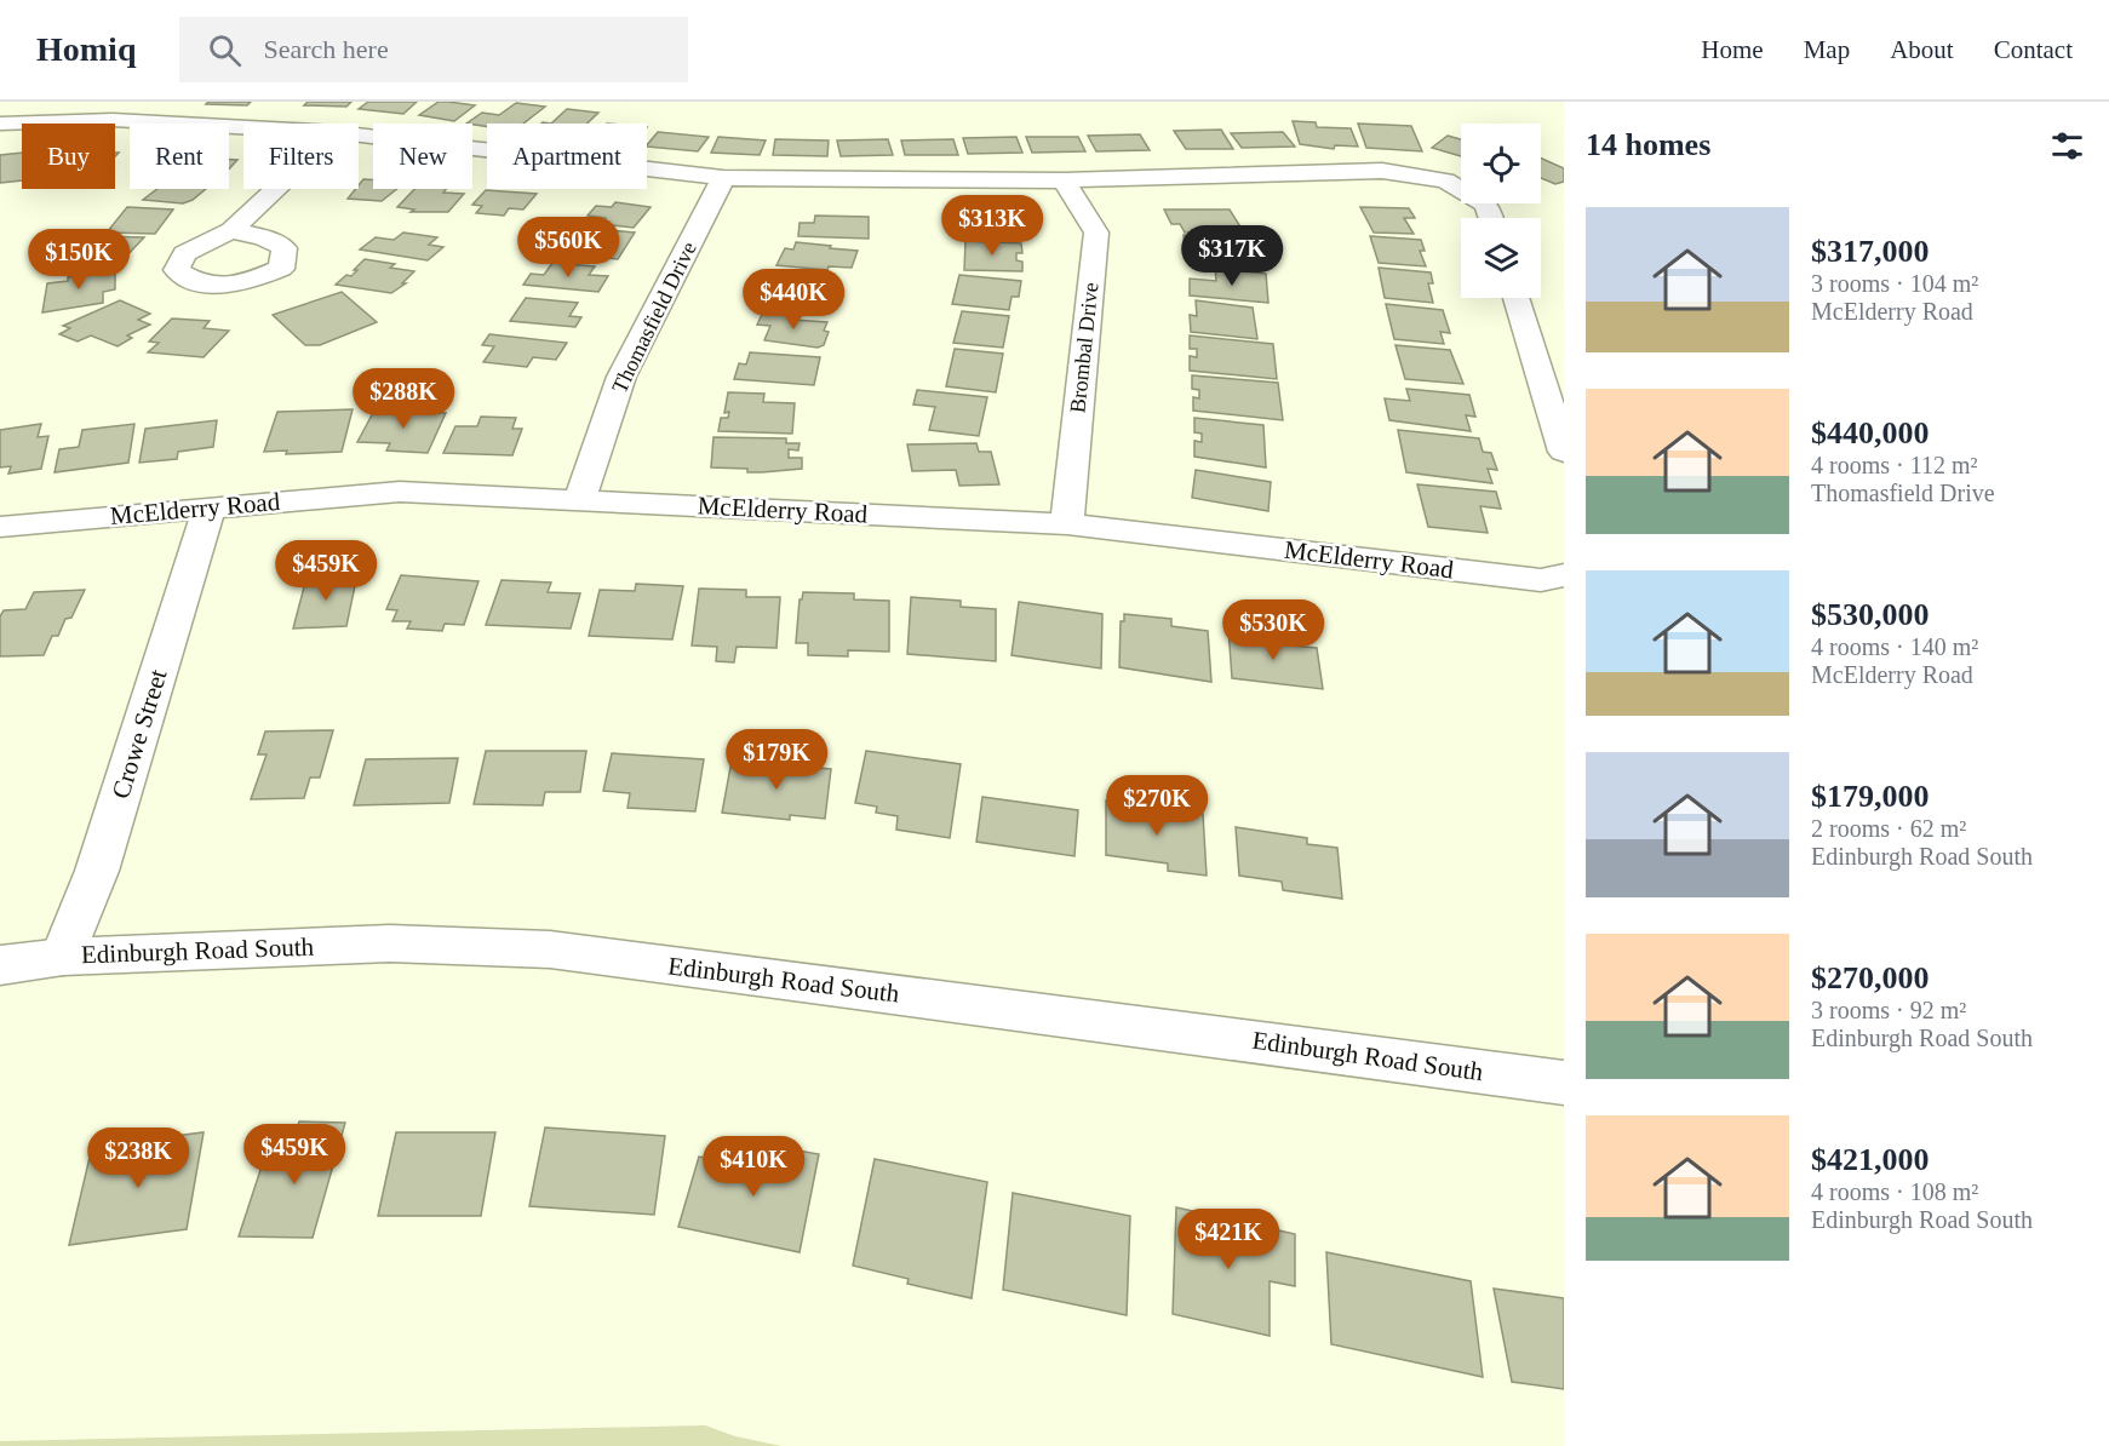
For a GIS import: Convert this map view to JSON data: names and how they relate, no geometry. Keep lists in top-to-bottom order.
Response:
{
  "streets": {
    "street": [
      "Thomasfield Drive",
      "Brombal Drive",
      "McElderry Road",
      "Crowe Street",
      "Edinburgh Road South"
    ]
  },
  "crossings": [
    ["Thomasfield Drive", "McElderry Road"],
    ["Brombal Drive", "McElderry Road"],
    ["McElderry Road", "Crowe Street"],
    ["Crowe Street", "Edinburgh Road South"]
  ],
  "page": {
    "header": "Homiq",
    "search": "Search here",
    "nav": [
      "Home",
      "Map",
      "About",
      "Contact"
    ],
    "heading": "14 homes",
    "chip": [
      "Buy",
      "Rent",
      "Filters",
      "New",
      "Apartment"
    ],
    "list": [
      {
        "name": "$317,000",
        "note": "3 rooms · 104 m² · McElderry Road"
      },
      {
        "name": "$440,000",
        "note": "4 rooms · 112 m² · Thomasfield Drive"
      },
      {
        "name": "$530,000",
        "note": "4 rooms · 140 m² · McElderry Road"
      },
      {
        "name": "$179,000",
        "note": "2 rooms · 62 m² · Edinburgh Road South"
      },
      {
        "name": "$270,000",
        "note": "3 rooms · 92 m² · Edinburgh Road South"
      },
      {
        "name": "$421,000",
        "note": "4 rooms · 108 m² · Edinburgh Road South"
      }
    ],
    "price": [
      "$313K",
      "$560K",
      "$317K",
      "$150K",
      "$440K",
      "$288K",
      "$459K",
      "$530K",
      "$179K",
      "$270K",
      "$459K",
      "$238K",
      "$410K",
      "$421K"
    ]
  }
}
